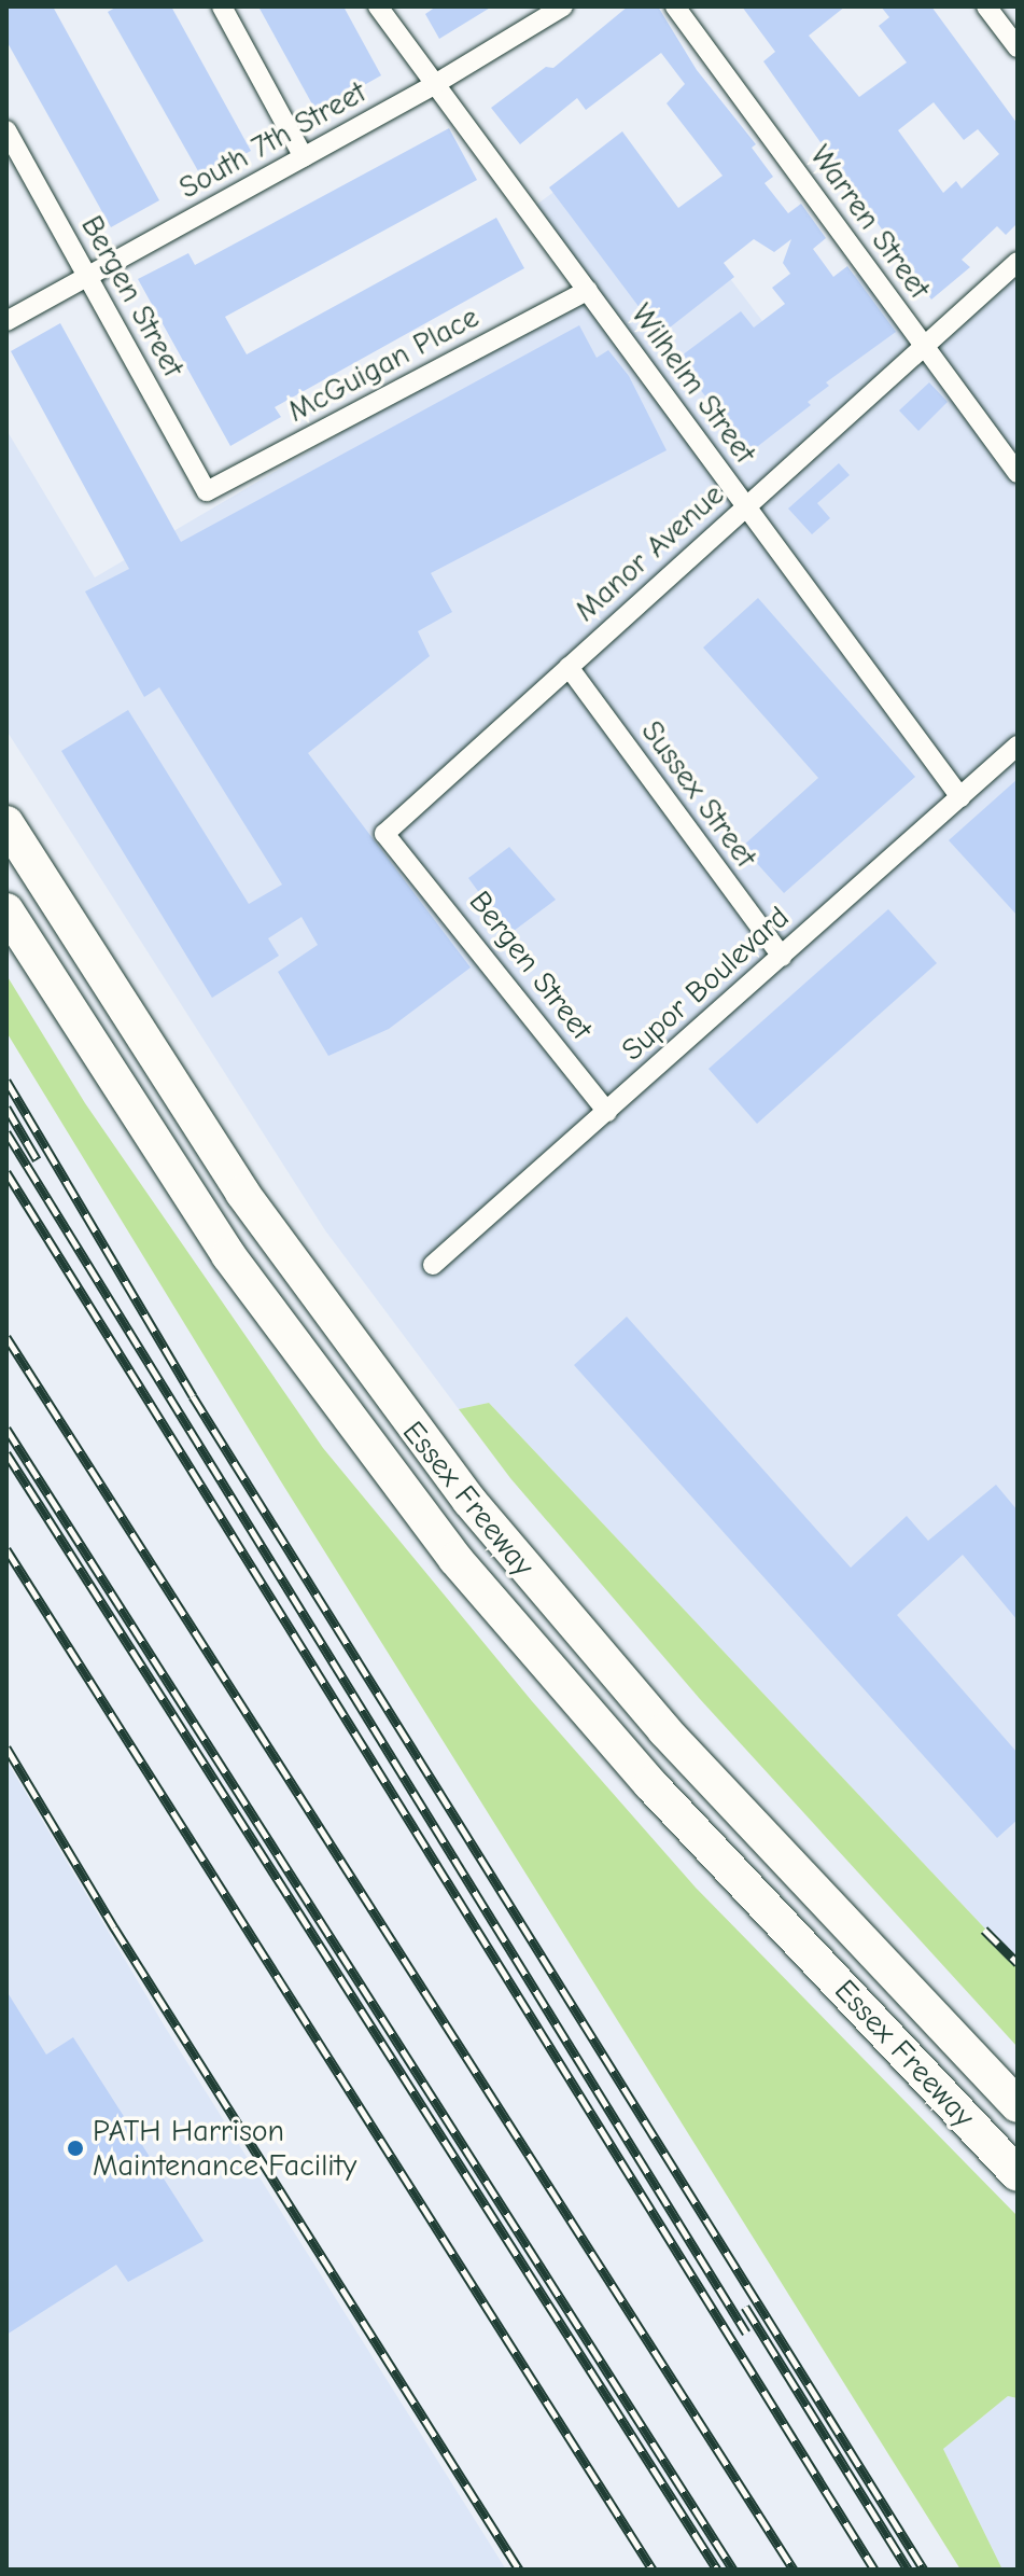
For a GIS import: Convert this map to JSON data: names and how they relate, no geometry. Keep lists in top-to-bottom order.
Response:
{
  "streets": {
    "highway": ["Essex Freeway"],
    "street": [
      "South 7th Street",
      "Warren Street",
      "Bergen Street",
      "McGuigan Place",
      "Wilhelm Street",
      "Manor Avenue",
      "Sussex Street",
      "Supor Boulevard"
    ]
  },
  "crossings": [
    ["South 7th Street", "Bergen Street"],
    ["South 7th Street", "Wilhelm Street"],
    ["Warren Street", "Manor Avenue"],
    ["Bergen Street", "McGuigan Place"],
    ["Bergen Street", "Manor Avenue"],
    ["Bergen Street", "Supor Boulevard"],
    ["McGuigan Place", "Wilhelm Street"],
    ["Wilhelm Street", "Manor Avenue"],
    ["Wilhelm Street", "Supor Boulevard"],
    ["Manor Avenue", "Sussex Street"],
    ["Sussex Street", "Supor Boulevard"]
  ],
  "places": ["PATH Harrison Maintenance Facility"]
}
